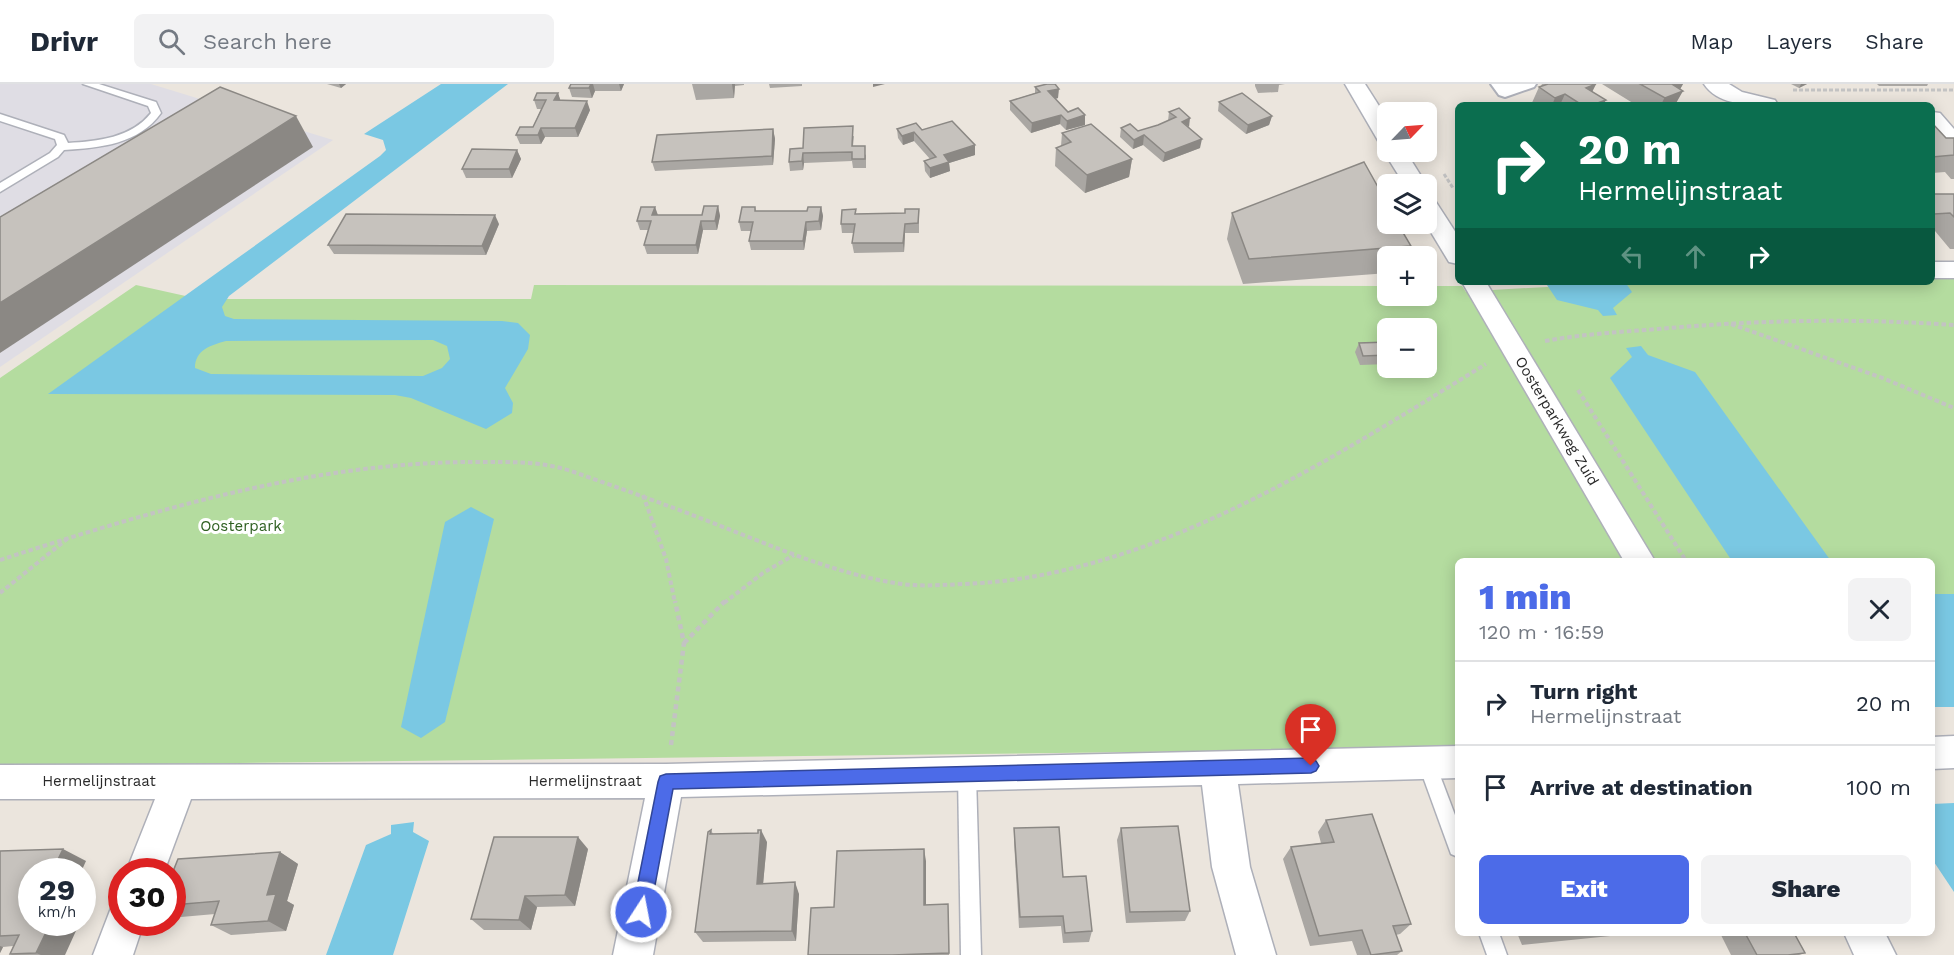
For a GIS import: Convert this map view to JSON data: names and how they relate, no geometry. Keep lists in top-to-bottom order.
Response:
{
  "streets": {
    "street": ["Oosterparkweg Zuid", "Hermelijnstraat"]
  },
  "parks": ["Oosterpark"],
  "north": "top right",
  "page": {
    "header": "Drivr",
    "search": "Search here",
    "nav": ["Map", "Layers", "Share"],
    "map_buttons": ["+", "−"],
    "turn": ["20 m", "Hermelijnstraat"],
    "heading": ["1 min", "120 m · 16:59"],
    "list": [
      {
        "name": "Turn right",
        "note": "Hermelijnstraat",
        "value": "20 m"
      },
      {
        "name": "Arrive at destination",
        "value": "100 m"
      }
    ],
    "buttons": ["Exit", "Share"],
    "speed": "29 km/h",
    "limit": "30"
  }
}
